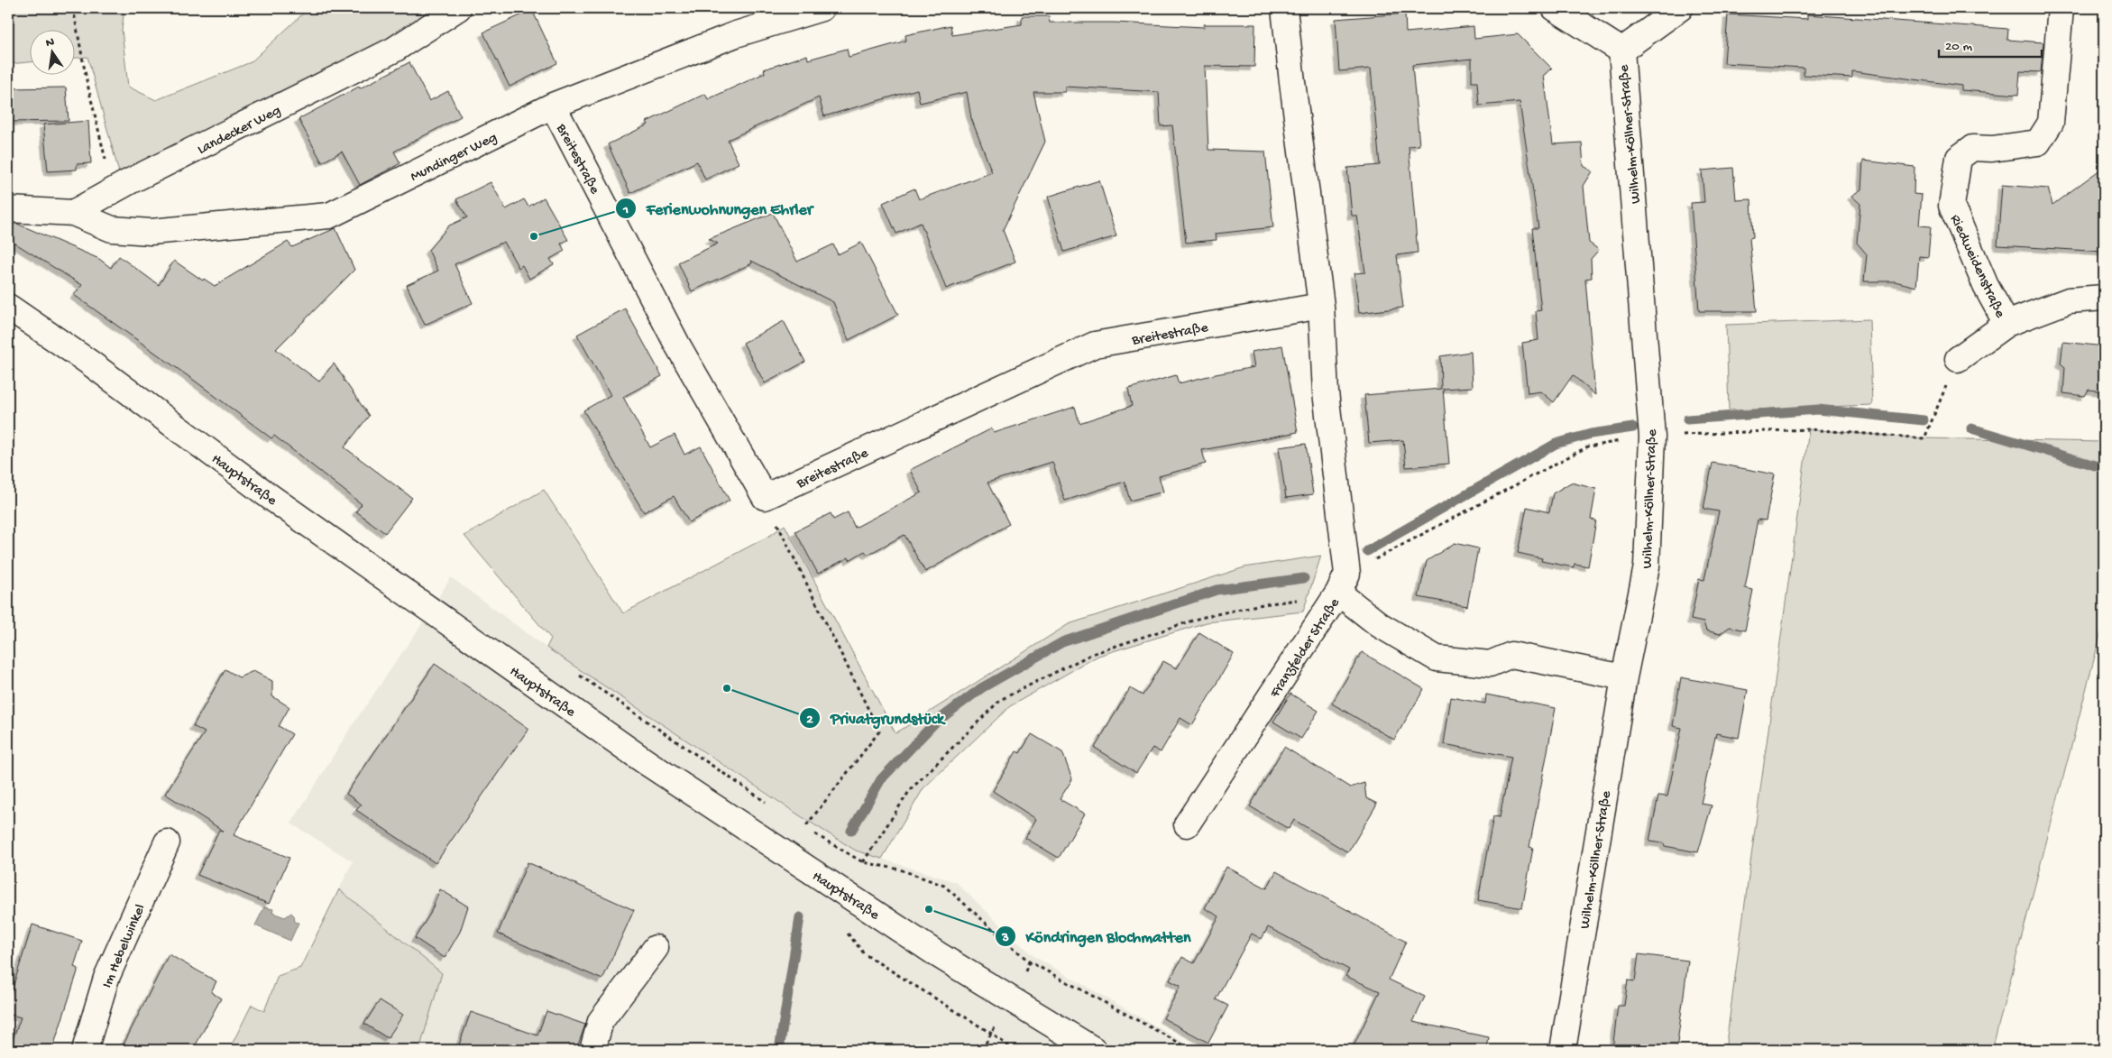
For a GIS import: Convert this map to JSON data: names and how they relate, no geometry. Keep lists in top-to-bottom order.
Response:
{
  "streets": {
    "street": [
      "Landecker Weg",
      "Wilhelm-Köllner-Straße",
      "Mundinger Weg",
      "Breitestraße",
      "Riedweidenstraße",
      "Hauptstraße",
      "Franzfelder Straße",
      "Im Hebelwinkel"
    ]
  },
  "crossings": [
    ["Landecker Weg", "Mundinger Weg"],
    ["Wilhelm-Köllner-Straße", "Franzfelder Straße"],
    ["Mundinger Weg", "Breitestraße"]
  ],
  "places": ["Ferienwohnungen Ehrler", "Privatgrundstück", "Köndringen Blochmatten"],
  "scale_bar": "20 m",
  "north": "top"
}
